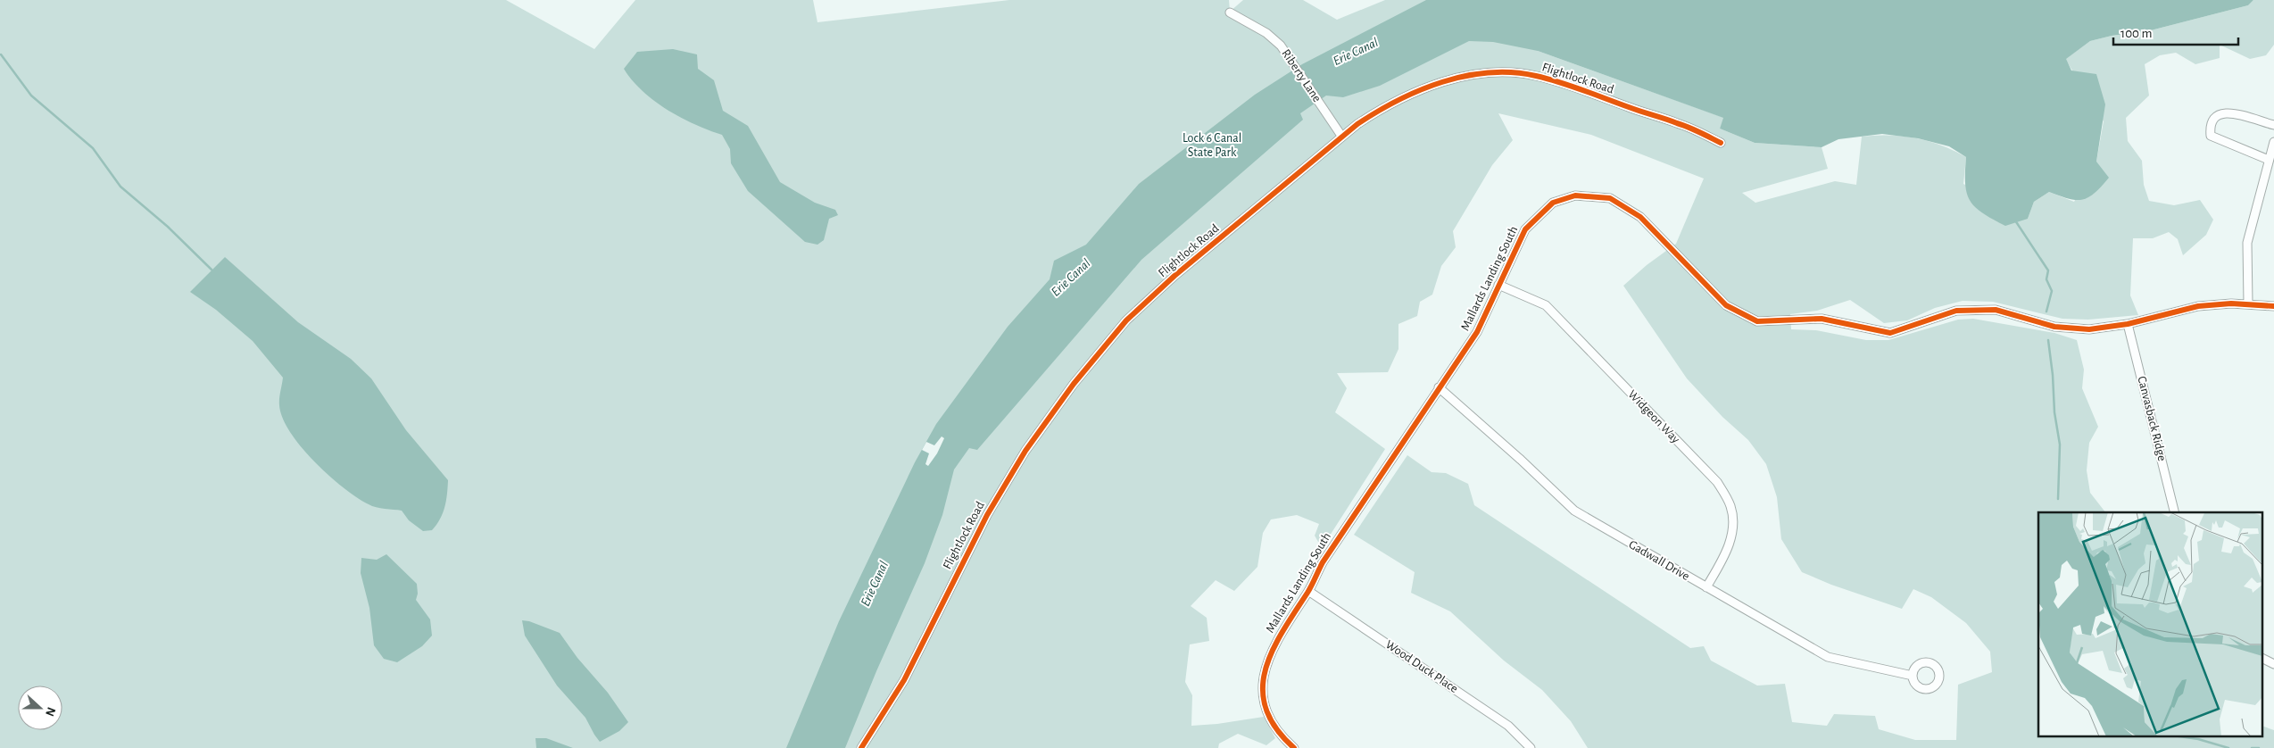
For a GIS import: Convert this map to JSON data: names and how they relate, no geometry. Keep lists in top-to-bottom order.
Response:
{
  "streets": {
    "street": [
      "Riberty Lane",
      "Flightlock Road",
      "Mallards Landing South",
      "Widgeon Way",
      "Canvasback Ridge",
      "Gadwall Drive",
      "Wood Duck Place"
    ]
  },
  "crossings": [
    ["Riberty Lane", "Flightlock Road"],
    ["Mallards Landing South", "Widgeon Way"],
    ["Mallards Landing South", "Canvasback Ridge"],
    ["Mallards Landing South", "Gadwall Drive"],
    ["Mallards Landing South", "Wood Duck Place"],
    ["Widgeon Way", "Gadwall Drive"]
  ],
  "water": ["Erie Canal"],
  "parks": ["Lock 6 Canal State Park"],
  "scale_bar": "100 m",
  "north": "right"
}
